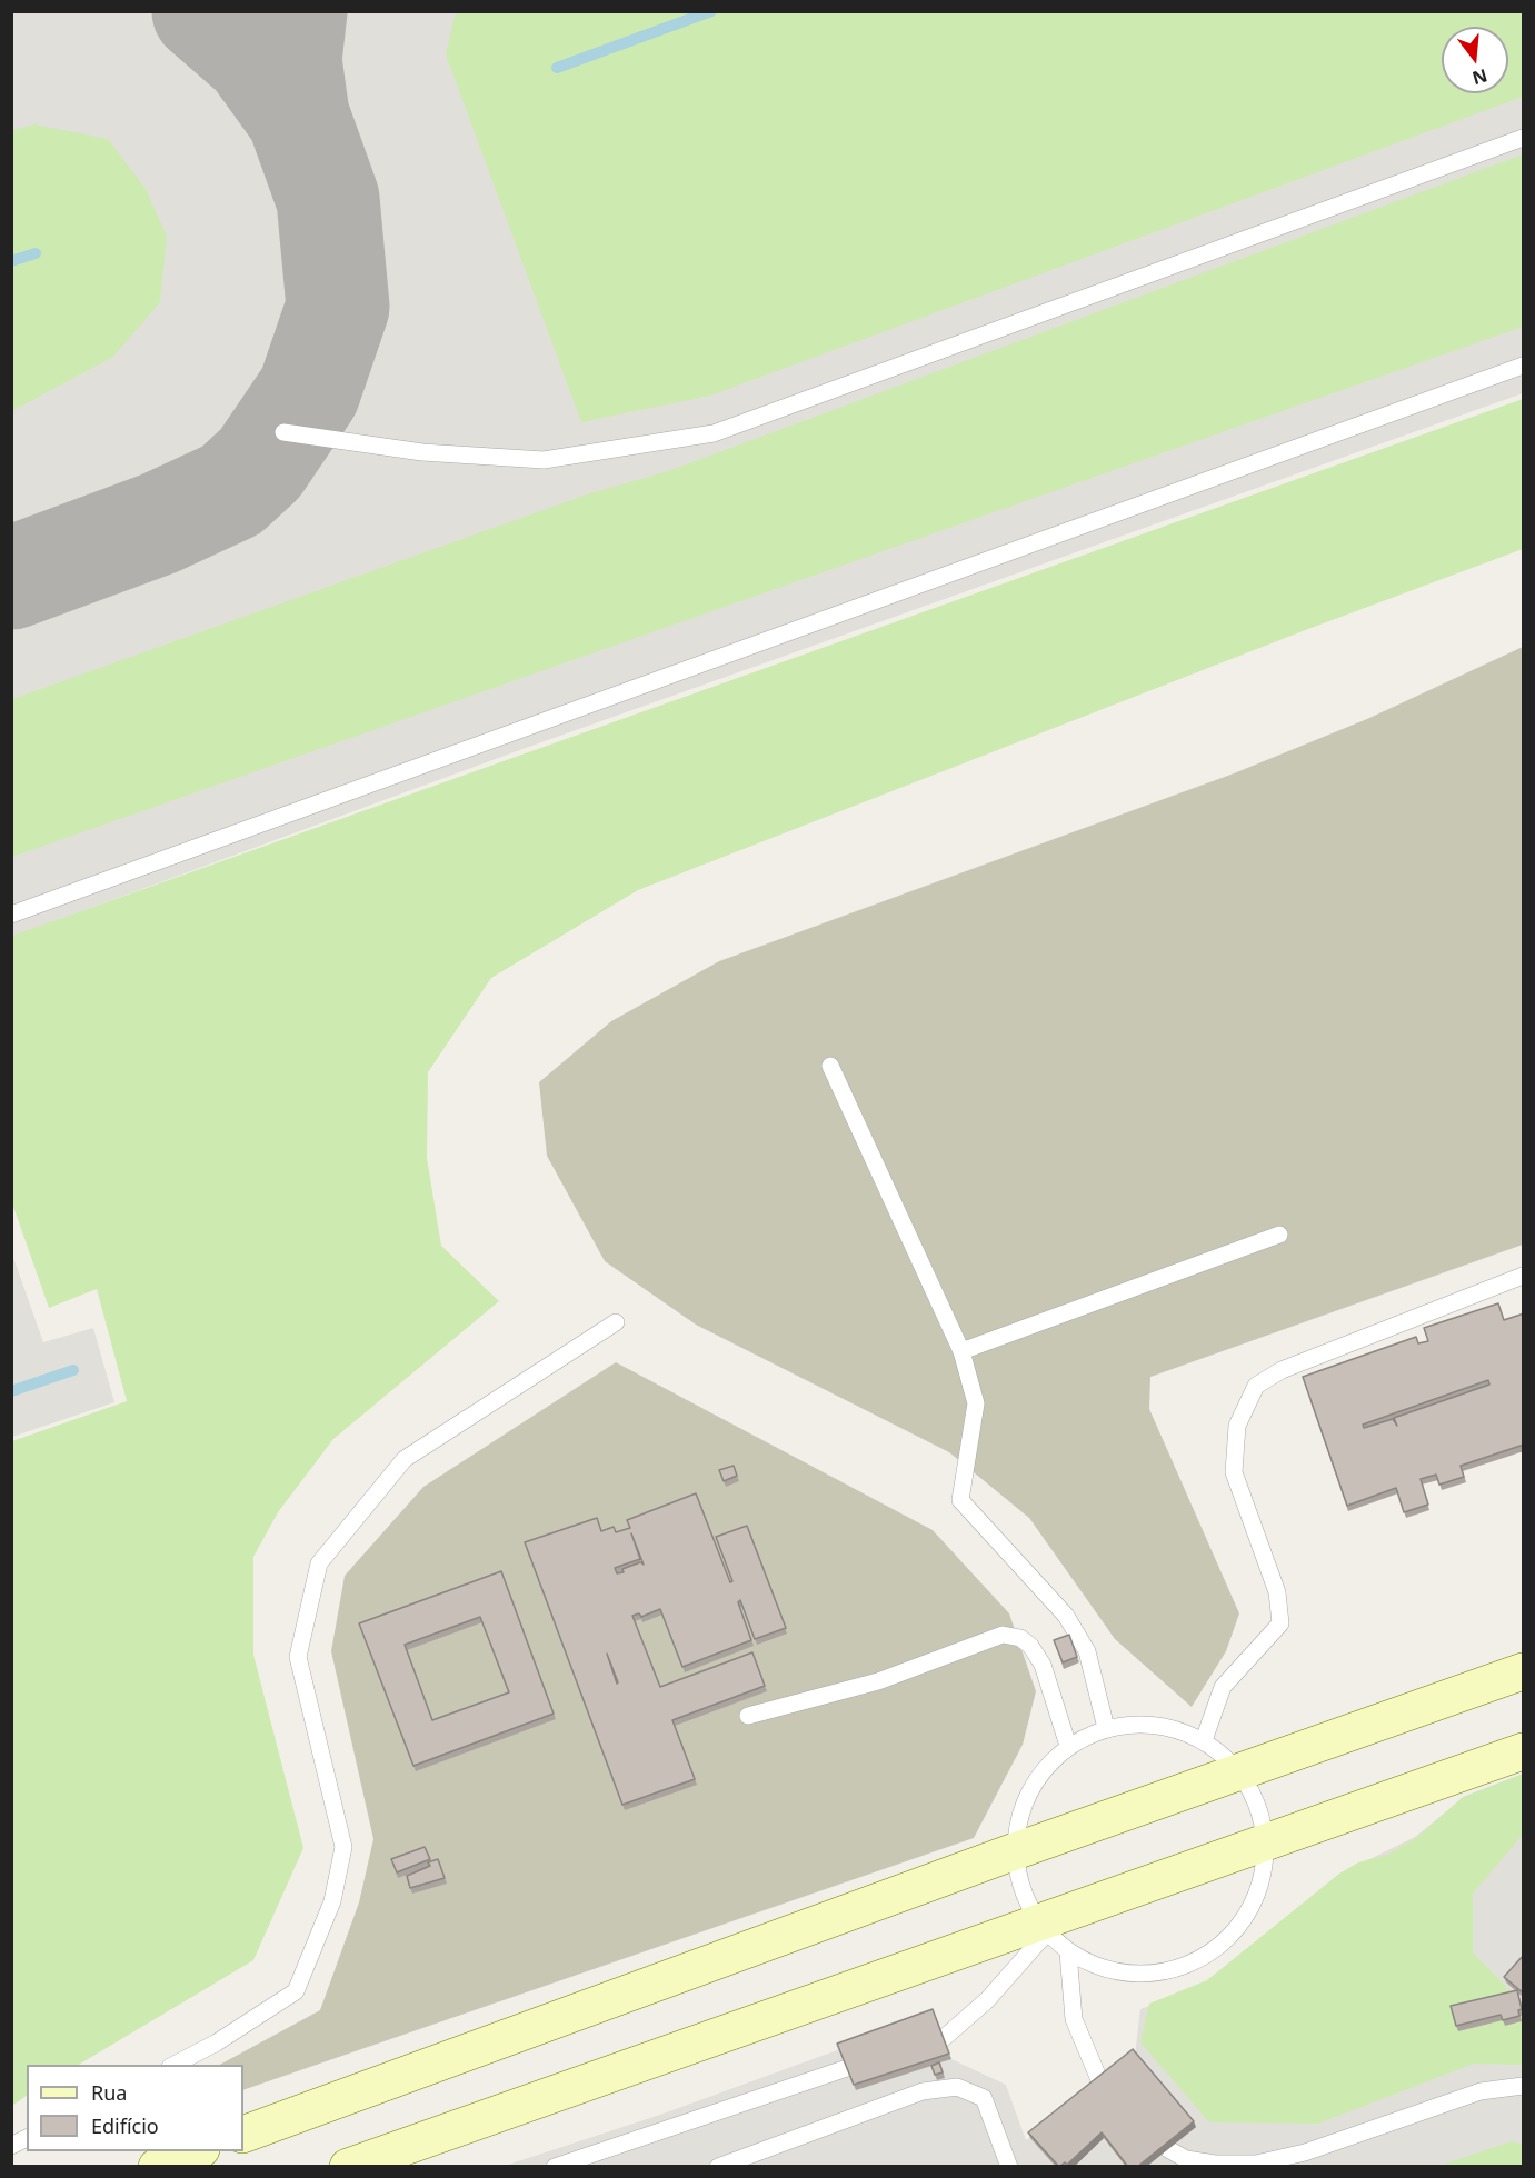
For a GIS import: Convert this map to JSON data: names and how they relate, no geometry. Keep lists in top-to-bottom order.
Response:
{
  "legend": ["Rua", "Edifício"],
  "north": "bottom"
}
